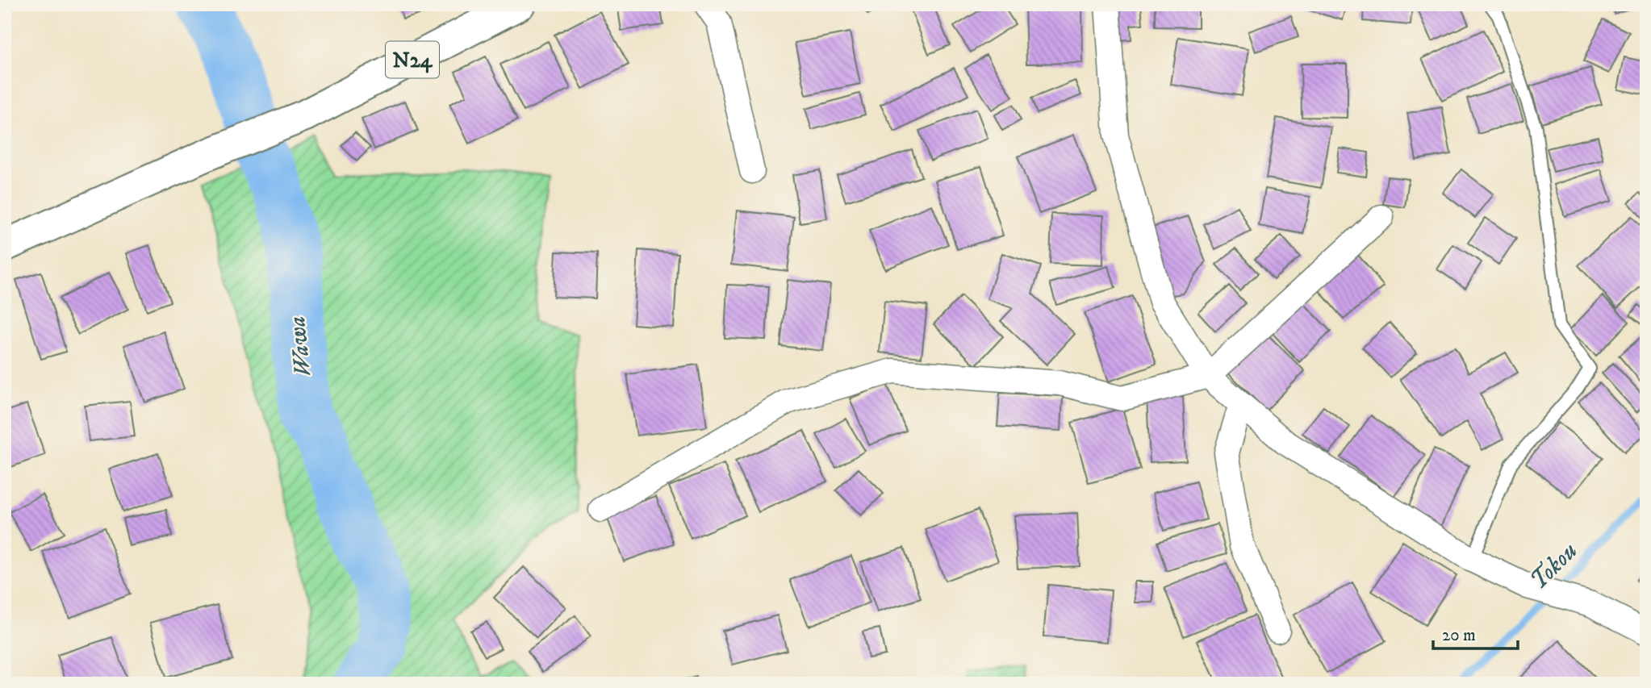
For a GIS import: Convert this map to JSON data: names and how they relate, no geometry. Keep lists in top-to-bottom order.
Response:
{
  "streets": {
    "main road": ["N24"]
  },
  "water": ["Wawa", "Tokou"],
  "scale_bar": "20 m"
}
